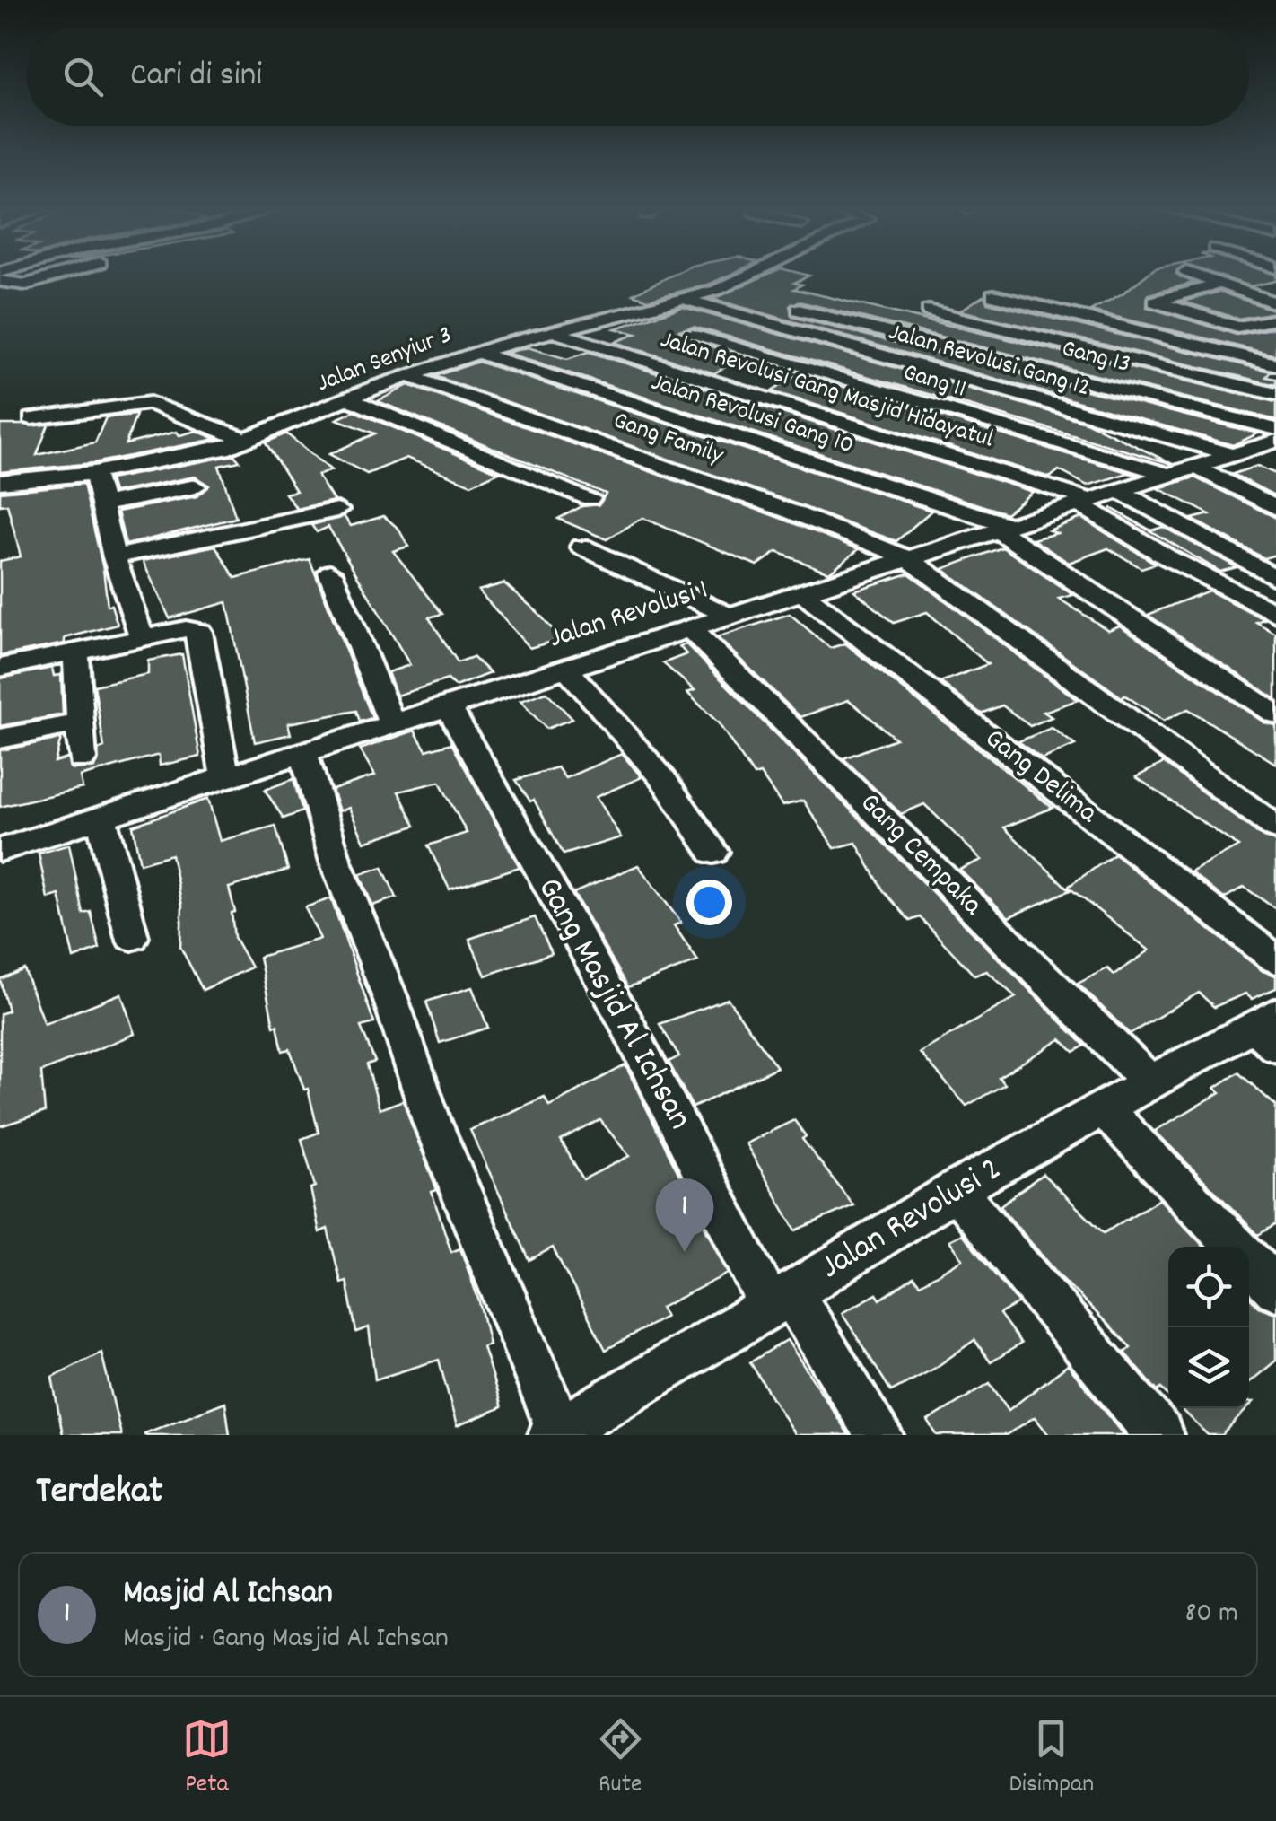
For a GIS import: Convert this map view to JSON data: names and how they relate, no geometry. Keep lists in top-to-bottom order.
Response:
{
  "streets": {
    "street": [
      "Gang 13",
      "Jalan Senyiur 3",
      "Jalan Revolusi Gang 12",
      "Gang 11",
      "Jalan Revolusi Gang Masjid Hidayatul",
      "Jalan Revolusi Gang 10",
      "Gang Family",
      "Jalan Revolusi 1",
      "Gang Delima",
      "Gang Cempaka",
      "Gang Masjid Al Ichsan",
      "Jalan Revolusi 2"
    ]
  },
  "crossings": [
    ["Jalan Senyiur 3", "Jalan Revolusi Gang 12"],
    ["Jalan Senyiur 3", "Jalan Revolusi Gang Masjid Hidayatul"],
    ["Jalan Senyiur 3", "Jalan Revolusi Gang 10"],
    ["Jalan Senyiur 3", "Gang Family"],
    ["Jalan Revolusi Gang 12", "Jalan Revolusi 1"],
    ["Gang 11", "Jalan Revolusi 1"],
    ["Jalan Revolusi Gang Masjid Hidayatul", "Jalan Revolusi 1"],
    ["Jalan Revolusi Gang 10", "Jalan Revolusi 1"],
    ["Gang Family", "Jalan Revolusi 1"],
    ["Jalan Revolusi 1", "Gang Delima"],
    ["Jalan Revolusi 1", "Gang Cempaka"],
    ["Jalan Revolusi 1", "Gang Masjid Al Ichsan"],
    ["Gang Cempaka", "Jalan Revolusi 2"],
    ["Gang Masjid Al Ichsan", "Jalan Revolusi 2"]
  ],
  "page": {
    "search": "Cari di sini",
    "pins": "1",
    "heading": "Terdekat",
    "list": [
      {
        "mark": "1",
        "name": "Masjid Al Ichsan",
        "note": "Masjid · Gang Masjid Al Ichsan",
        "value": "80 m"
      }
    ],
    "nav": ["Peta", "Rute", "Disimpan"]
  }
}
